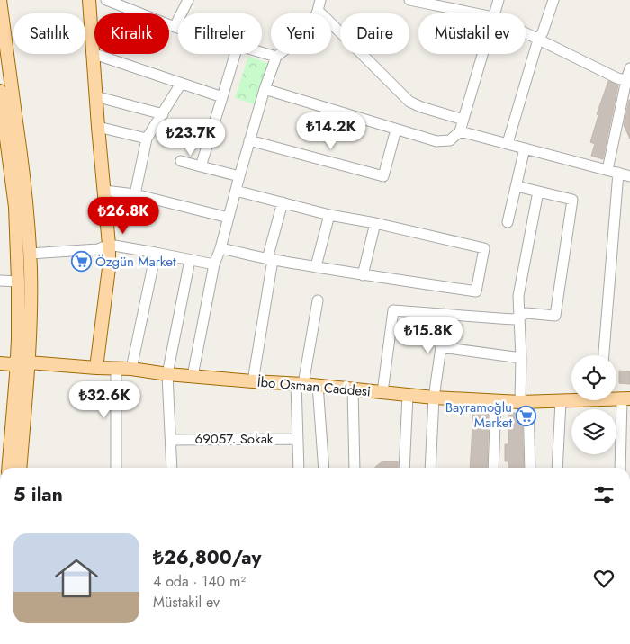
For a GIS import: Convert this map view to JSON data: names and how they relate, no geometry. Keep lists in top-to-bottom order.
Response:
{
  "streets": {
    "main road": ["İbo Osman Caddesi"],
    "street": ["69057. Sokak"]
  },
  "places": {
    "supermarket": ["Özgün Market", "Bayramoğlu Market"]
  },
  "page": {
    "chip": [
      "Satılık",
      "Kiralık",
      "Filtreler",
      "Yeni",
      "Daire",
      "Müstakil ev"
    ],
    "price": [
      "₺14.2K",
      "₺23.7K",
      "₺26.8K",
      "₺15.8K",
      "₺32.6K"
    ],
    "heading": "5 ilan",
    "list": [
      {
        "name": "₺26,800/ay",
        "note": "4 oda · 140 m² · Müstakil ev"
      }
    ]
  }
}
